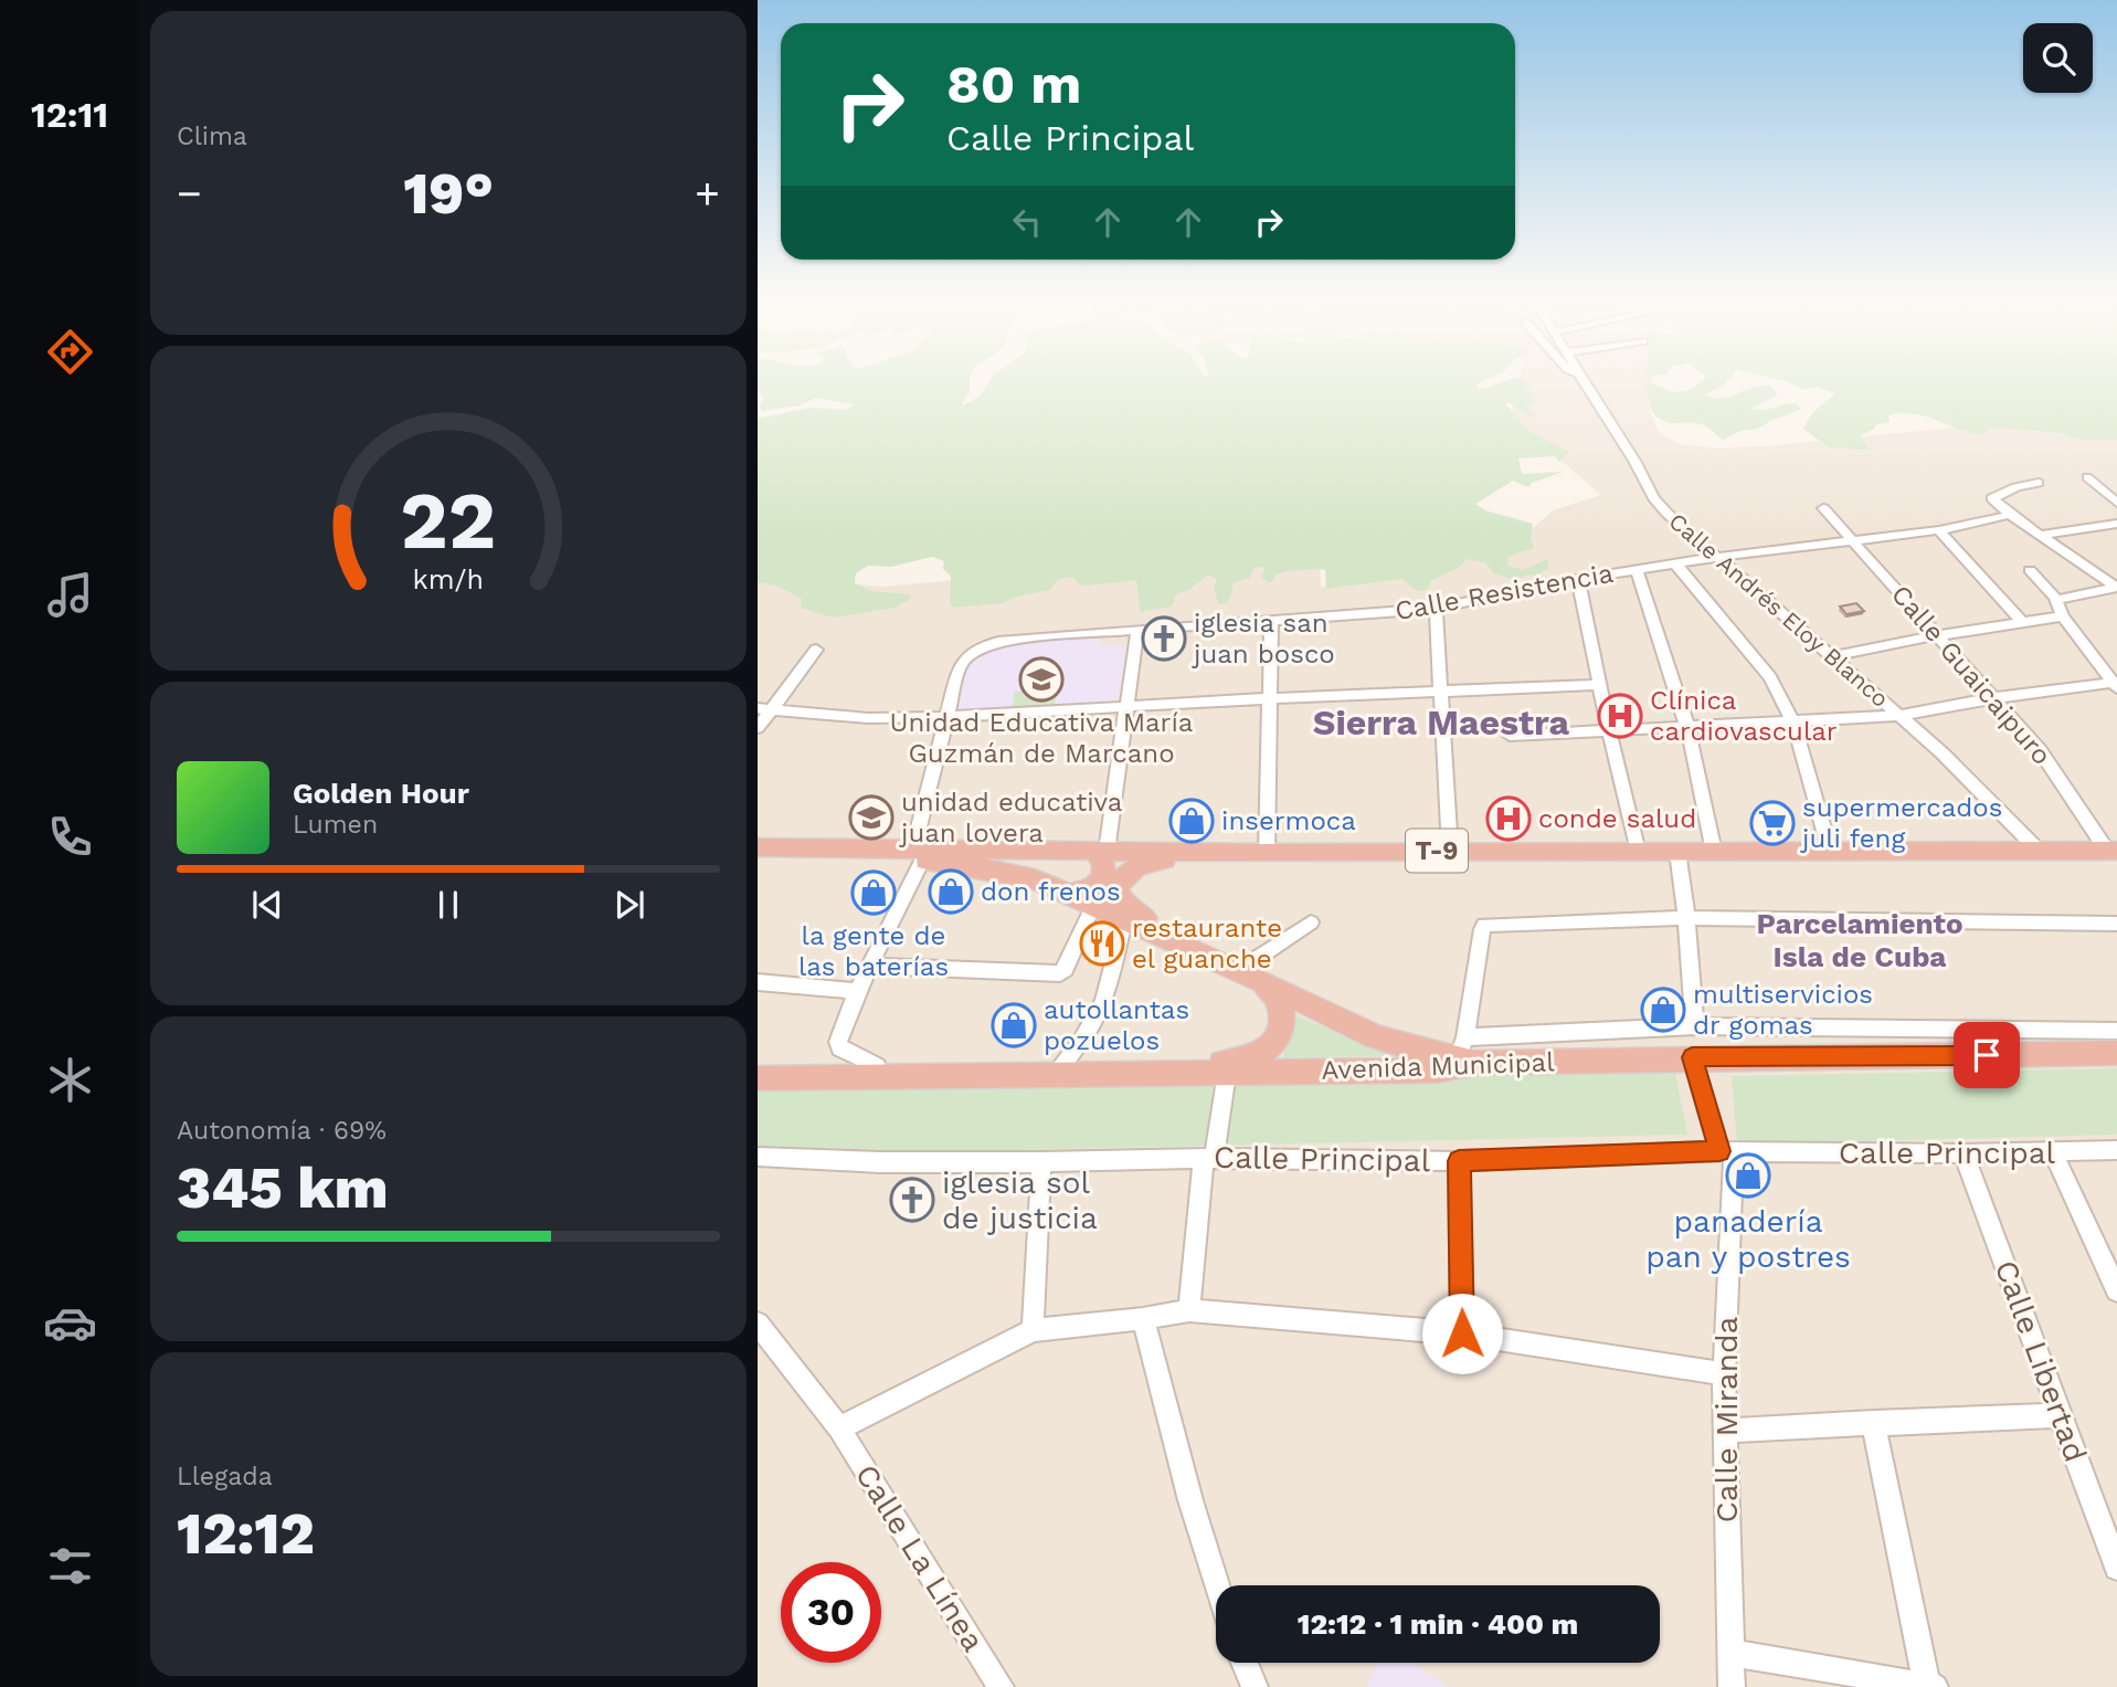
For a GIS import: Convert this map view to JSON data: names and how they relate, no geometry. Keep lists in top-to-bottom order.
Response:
{
  "streets": {
    "highway": ["T-9", "Avenida Municipal"],
    "street": [
      "Calle Resistencia",
      "Calle Andrés Eloy Blanco",
      "Calle Guaicaipuro",
      "Calle Principal",
      "Calle Libertad",
      "Calle Miranda",
      "Calle La Línea"
    ]
  },
  "crossings": [
    ["Calle Resistencia", "Calle Andrés Eloy Blanco"],
    ["Calle Resistencia", "Calle Guaicaipuro"],
    ["Calle Resistencia", "T-9"],
    ["Calle Andrés Eloy Blanco", "T-9"],
    ["Calle Guaicaipuro", "T-9"],
    ["T-9", "Avenida Municipal"],
    ["Avenida Municipal", "Calle Miranda"],
    ["Calle Principal", "Calle Libertad"],
    ["Calle Principal", "Calle Miranda"]
  ],
  "districts": ["Sierra Maestra", "Parcelamiento Isla de Cuba"],
  "places": {
    "church": ["iglesia san juan bosco", "iglesia sol de justicia"],
    "school or university": ["Unidad Educativa María Guzmán de Marcano", "unidad educativa juan lovera"],
    "hospital": ["Clínica cardiovascular", "conde salud"],
    "shop": [
      "insermoca",
      "don frenos",
      "la gente de las baterías",
      "multiservicios dr gomas",
      "autollantas pozuelos",
      "panadería pan y postres"
    ],
    "supermarket": ["supermercados juli feng"],
    "restaurant": ["restaurante el guanche"]
  },
  "page": {
    "tabs": "12:11",
    "tile": [
      "Clima",
      ["Autonomía · 69%", "345 km"],
      ["Llegada", "12:12"]
    ],
    "turn": ["80 m", "Calle Principal"],
    "heat": ["−", "19°", "+"],
    "song": ["Golden Hour", "Lumen"],
    "limit": "30",
    "trip": "12:12 · 1 min · 400 m",
    "gauge": ["22", "km/h"]
  }
}
